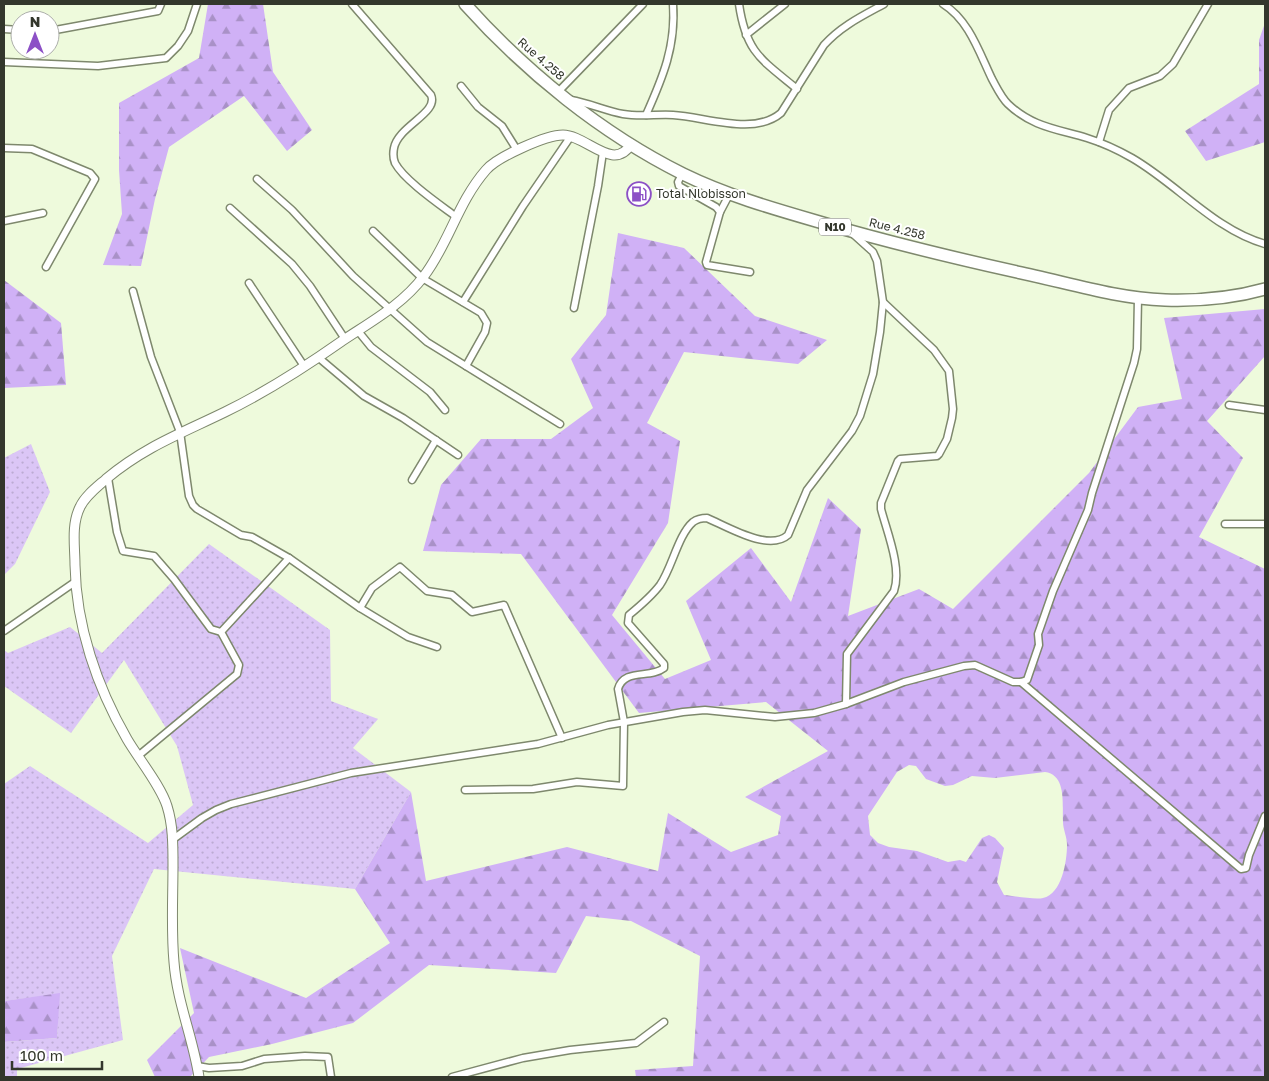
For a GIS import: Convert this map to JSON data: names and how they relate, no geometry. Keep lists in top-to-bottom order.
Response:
{
  "streets": {
    "highway": ["Rue 4.258", "N10"]
  },
  "places": {
    "fuel station": ["Total Nlobisson"]
  },
  "scale_bar": "100 m",
  "north": "top"
}
